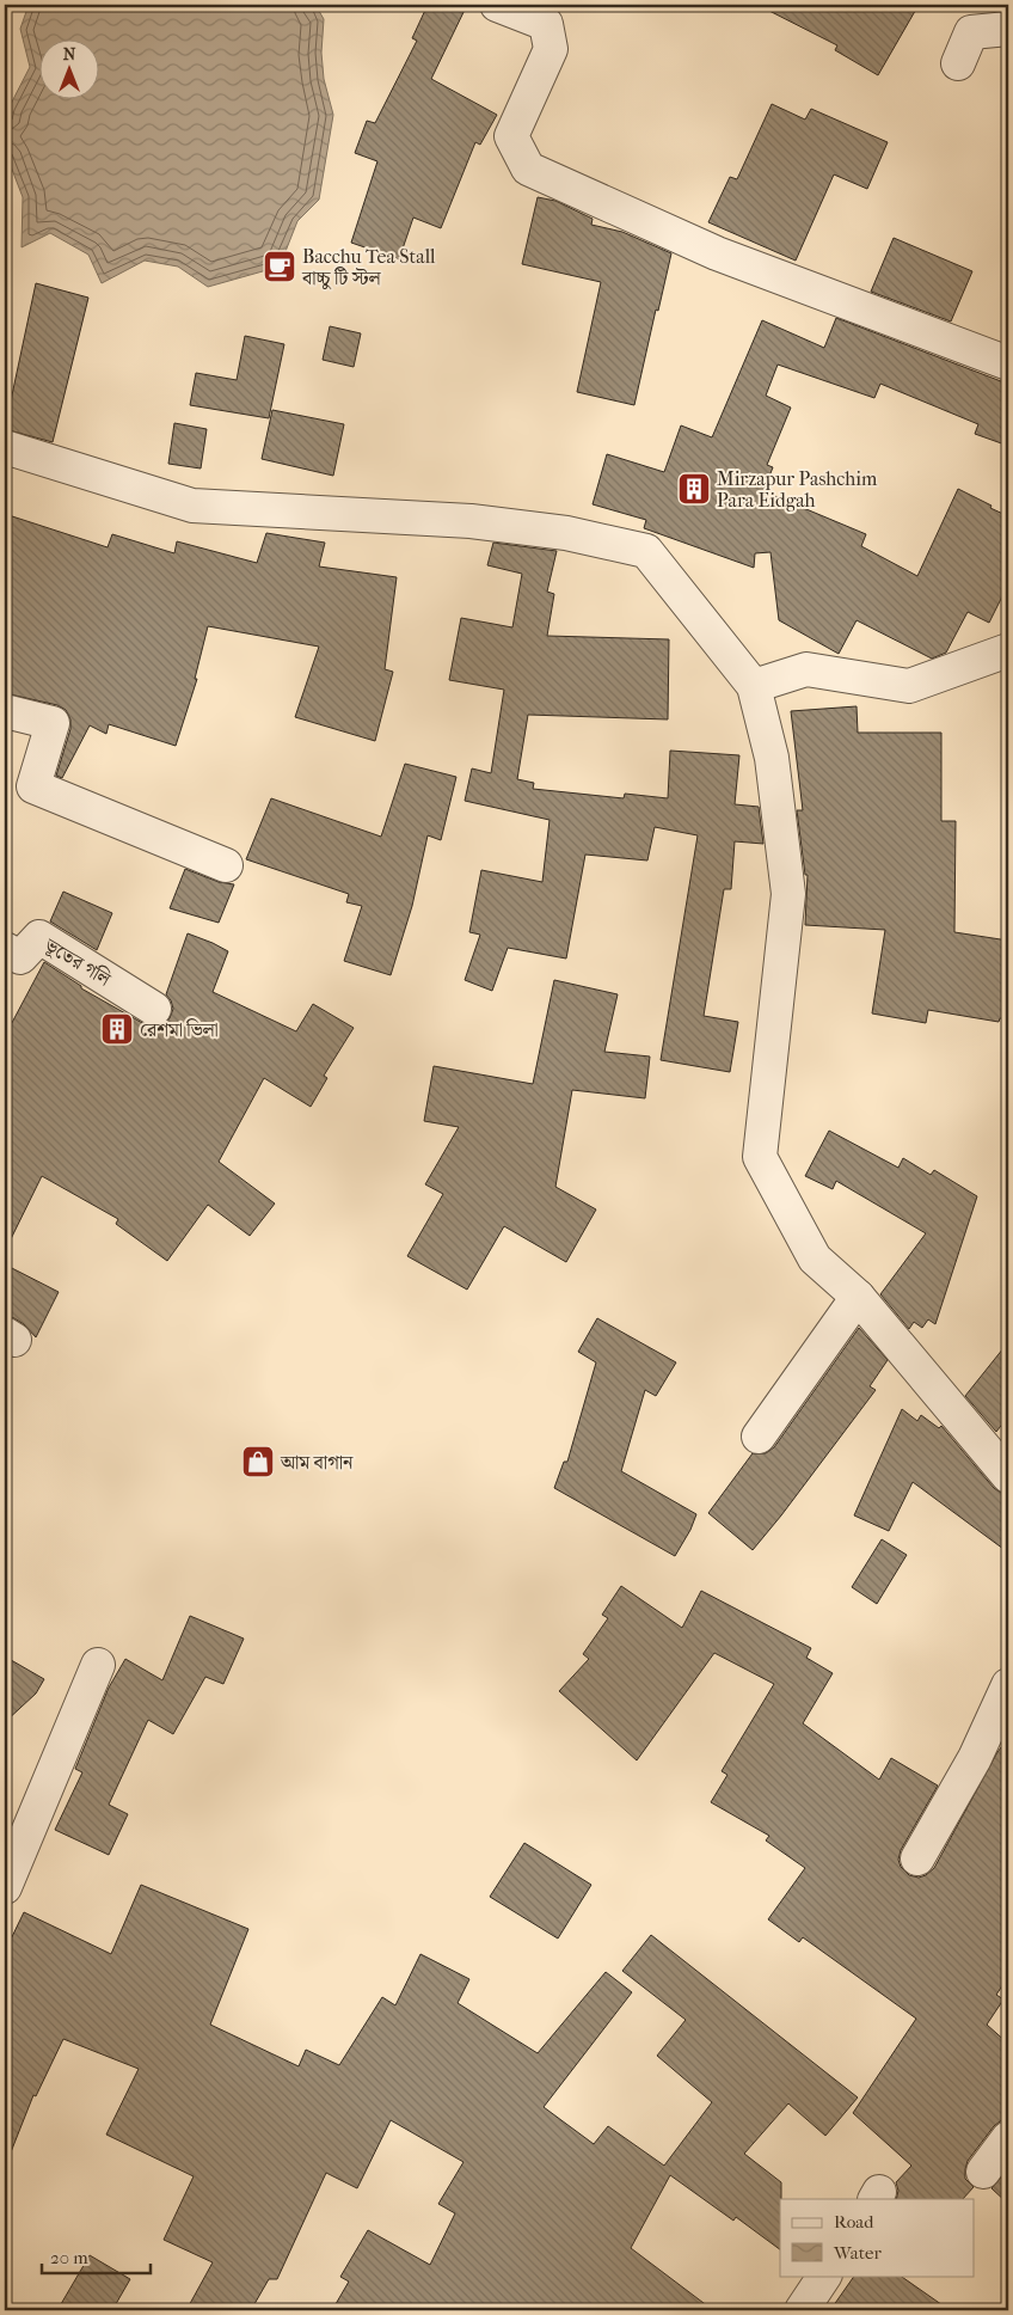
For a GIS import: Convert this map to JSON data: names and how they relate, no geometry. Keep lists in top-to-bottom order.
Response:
{
  "streets": {
    "street": ["ভূতের গলি"]
  },
  "places": {
    "cafe": ["Bacchu Tea Stall বাচ্চু টি স্টল"],
    "building": ["Mirzapur Pashchim Para Eidgah", "রেশমা ভিলা"],
    "shop": ["আম বাগান"]
  },
  "legend": ["Road", "Water"],
  "scale_bar": "20 m",
  "north": "top"
}
